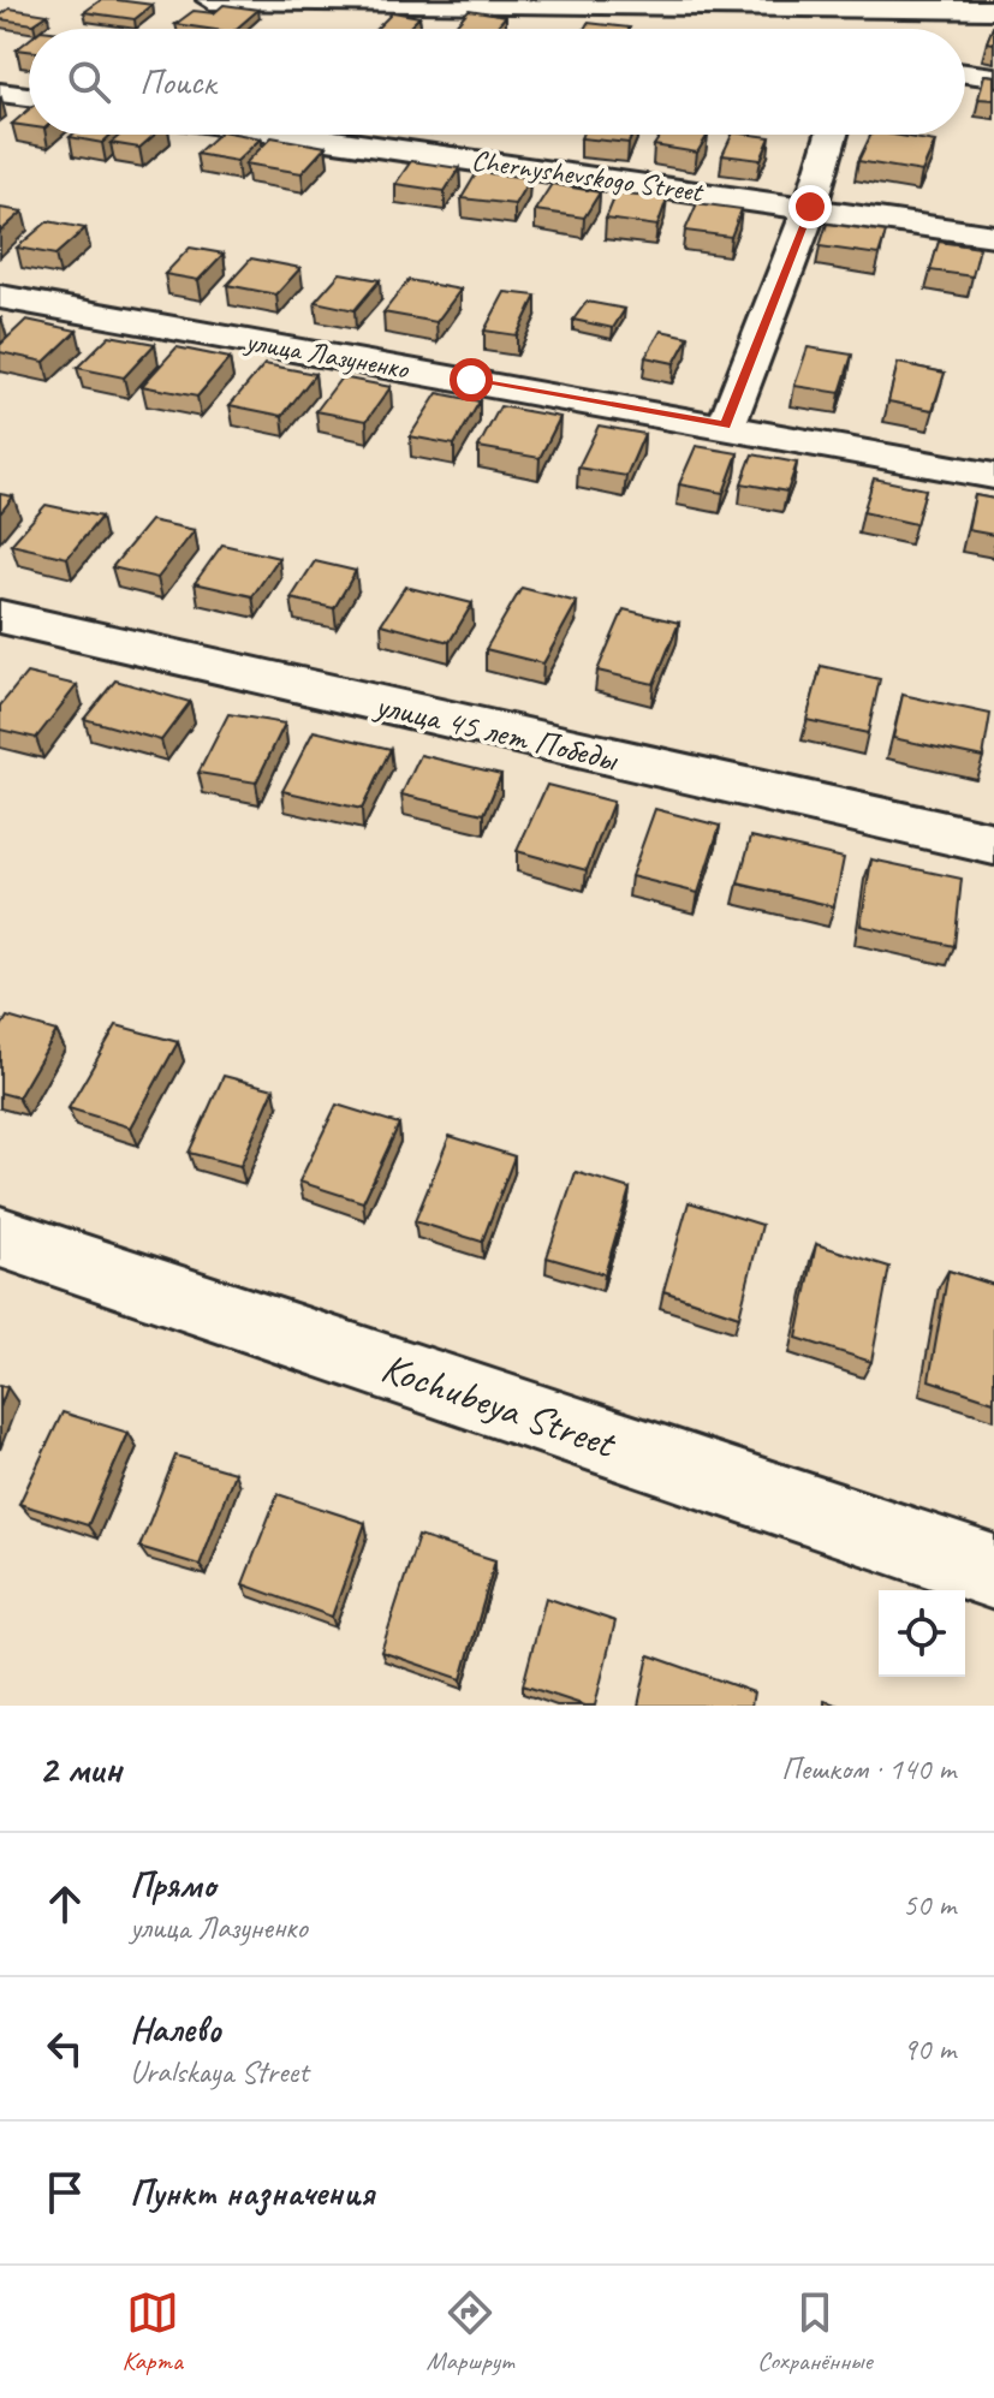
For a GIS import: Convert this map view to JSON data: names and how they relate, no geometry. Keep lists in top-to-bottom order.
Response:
{
  "streets": {
    "street": [
      "Chernyshevskogo Street",
      "улица Лазуненко",
      "улица 45 лет Победы",
      "Kochubeya Street"
    ]
  },
  "page": {
    "search": "Поиск",
    "heading": ["2 мин", "Пешком · 140 m"],
    "list": [
      ["Прямо", "улица Лазуненко", "50 m"],
      ["Налево", "Uralskaya Street", "90 m"],
      "Пункт назначения"
    ],
    "nav": ["Карта", "Маршрут", "Сохранённые"]
  }
}
